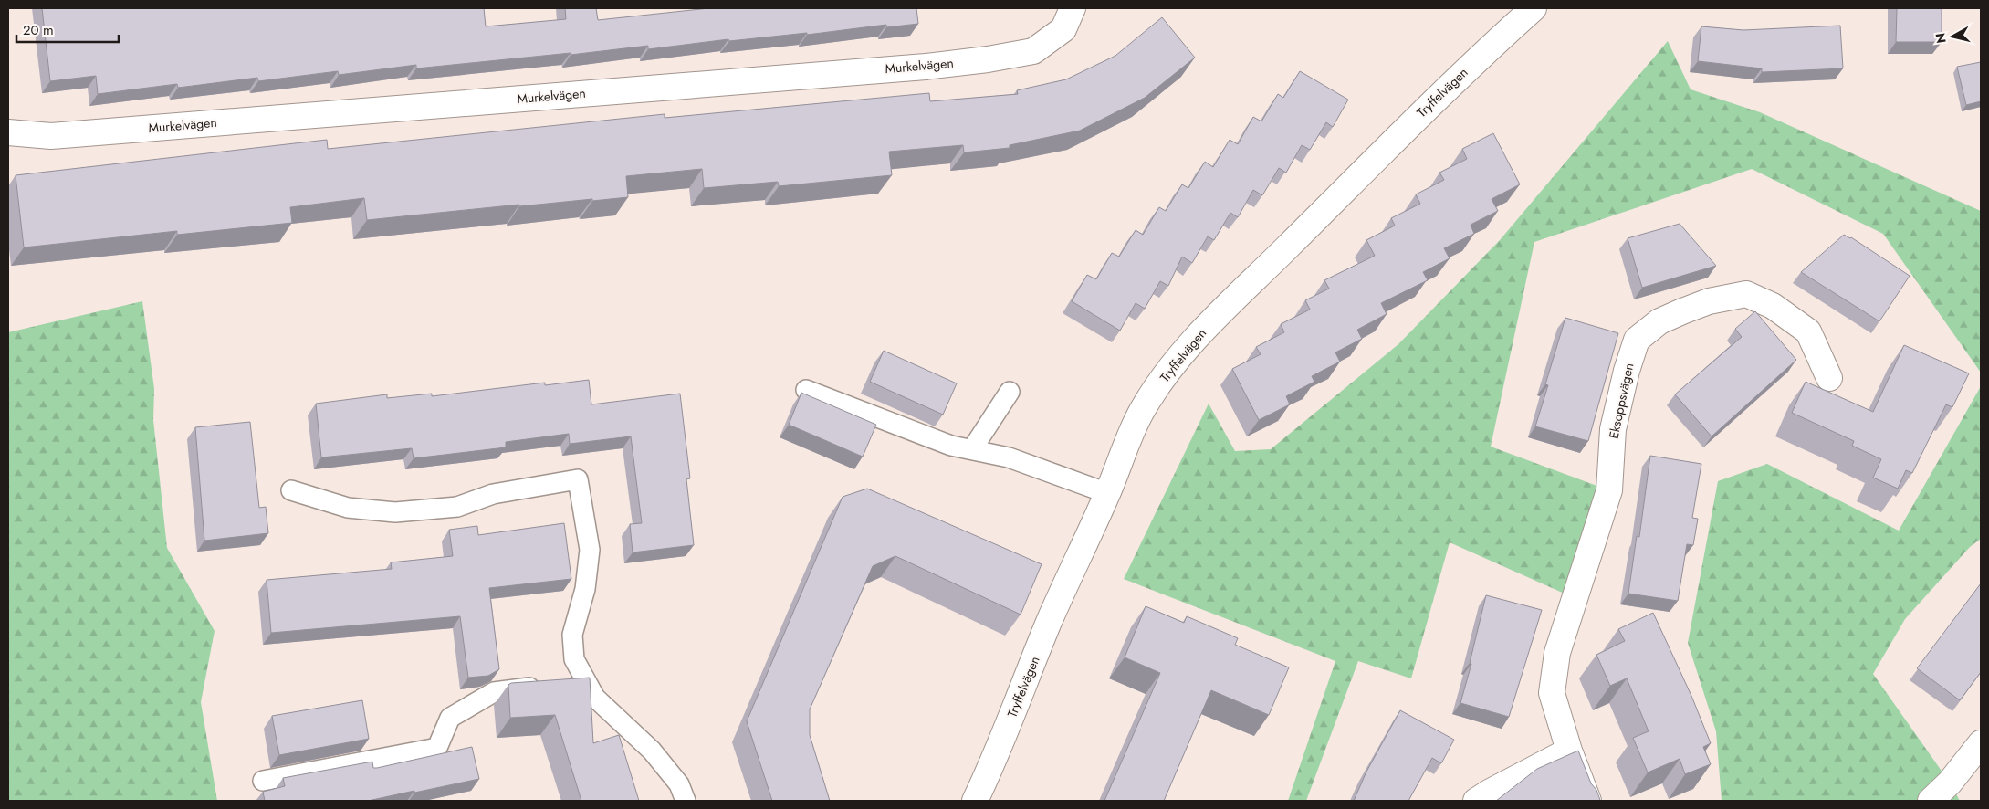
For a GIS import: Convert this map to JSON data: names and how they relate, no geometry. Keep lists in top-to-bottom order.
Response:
{
  "streets": {
    "street": ["Murkelvägen", "Tryffelvägen", "Eksoppsvägen"]
  },
  "scale_bar": "20 m",
  "north": "left"
}
